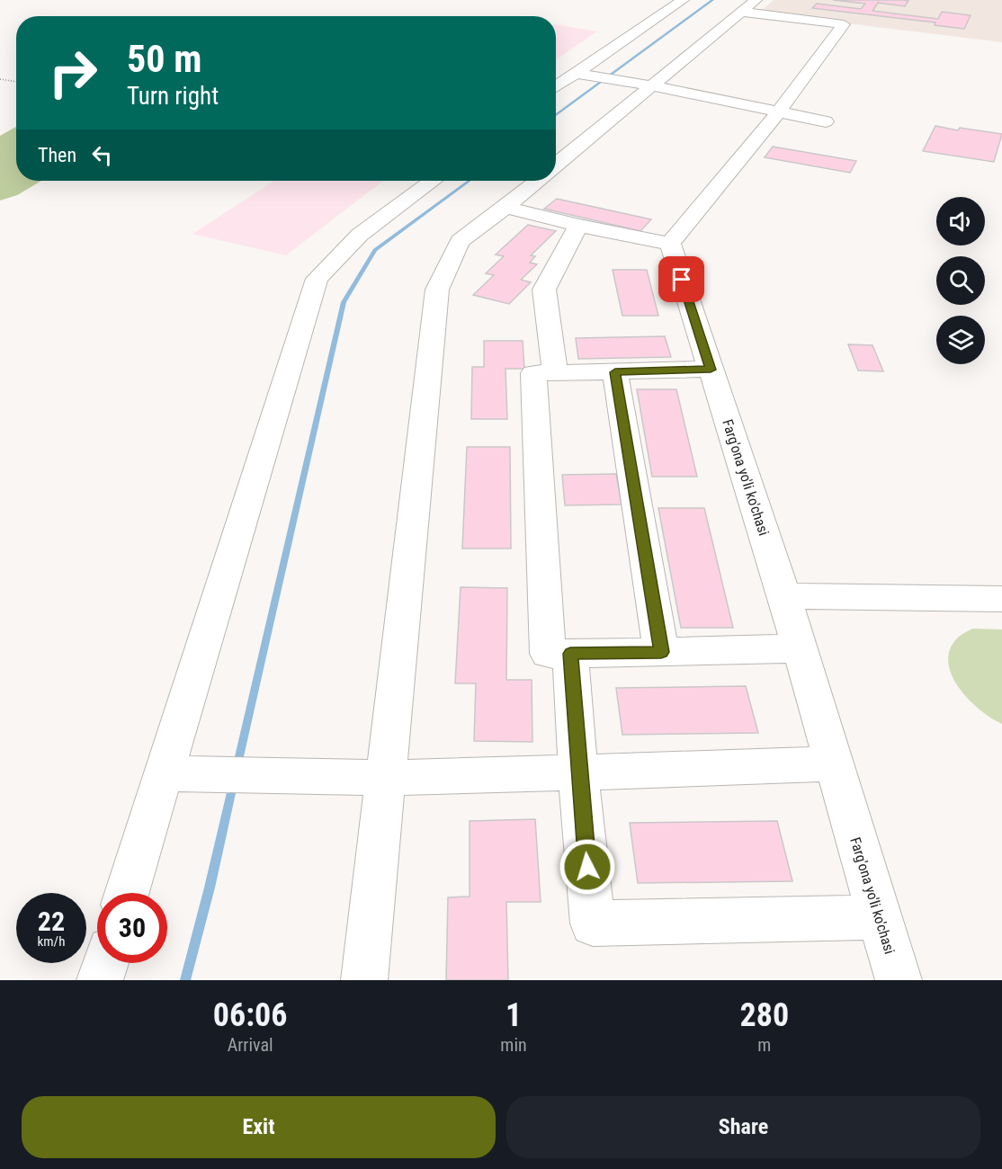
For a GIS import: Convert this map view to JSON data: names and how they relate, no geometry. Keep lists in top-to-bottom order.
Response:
{
  "streets": {
    "street": ["Farg'ona yo'li ko'chasi"]
  },
  "page": {
    "turn": ["50 m", "Turn right"],
    "then": "Then",
    "speed": "22 km/h",
    "limit": "30",
    "eta": [
      "06:06",
      "Arrival",
      "1",
      "min",
      "280",
      "m"
    ],
    "buttons": ["Exit", "Share"]
  }
}
